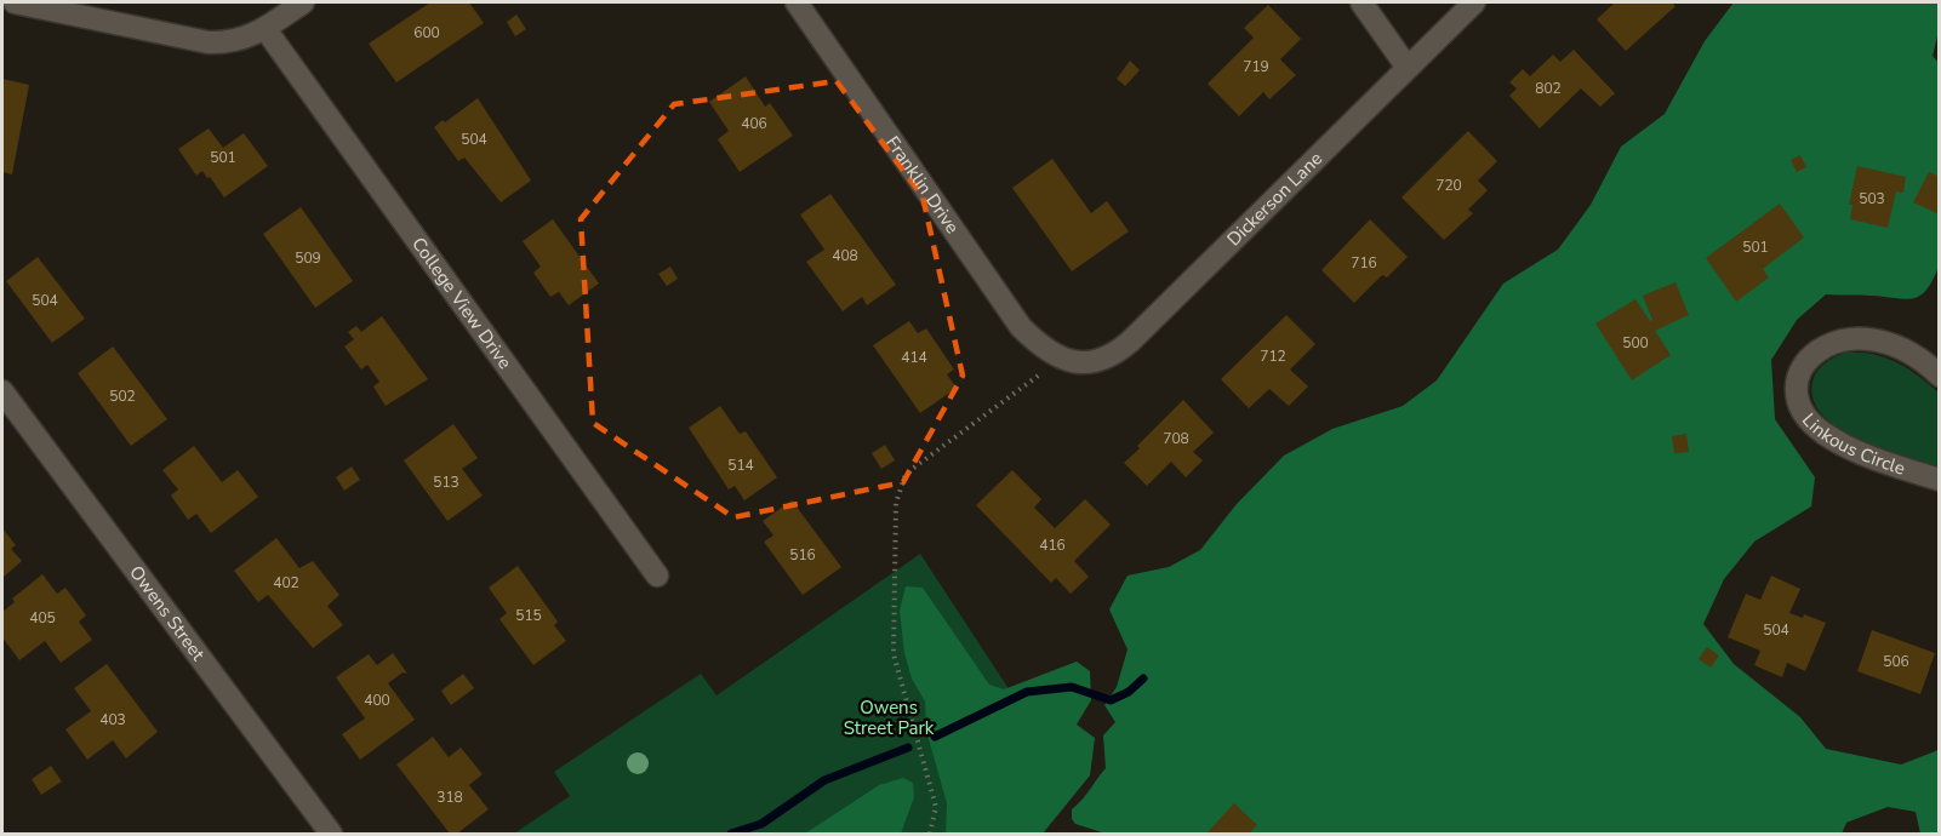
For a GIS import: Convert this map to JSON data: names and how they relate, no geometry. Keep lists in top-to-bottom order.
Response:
{
  "streets": {
    "street": [
      "Franklin Drive",
      "Dickerson Lane",
      "College View Drive",
      "Linkous Circle",
      "Owens Street"
    ]
  },
  "crossings": [
    ["Franklin Drive", "Dickerson Lane"]
  ],
  "parks": ["Owens Street Park"],
  "house_numbers": [
    "600",
    "719",
    "802",
    "406",
    "504",
    "501",
    "720",
    "503",
    "501",
    "408",
    "509",
    "716",
    "504",
    "500",
    "712",
    "414",
    "502",
    "708",
    "514",
    "513",
    "416",
    "516",
    "402",
    "515",
    "405",
    "504",
    "506",
    "400",
    "403",
    "318"
  ]
}
